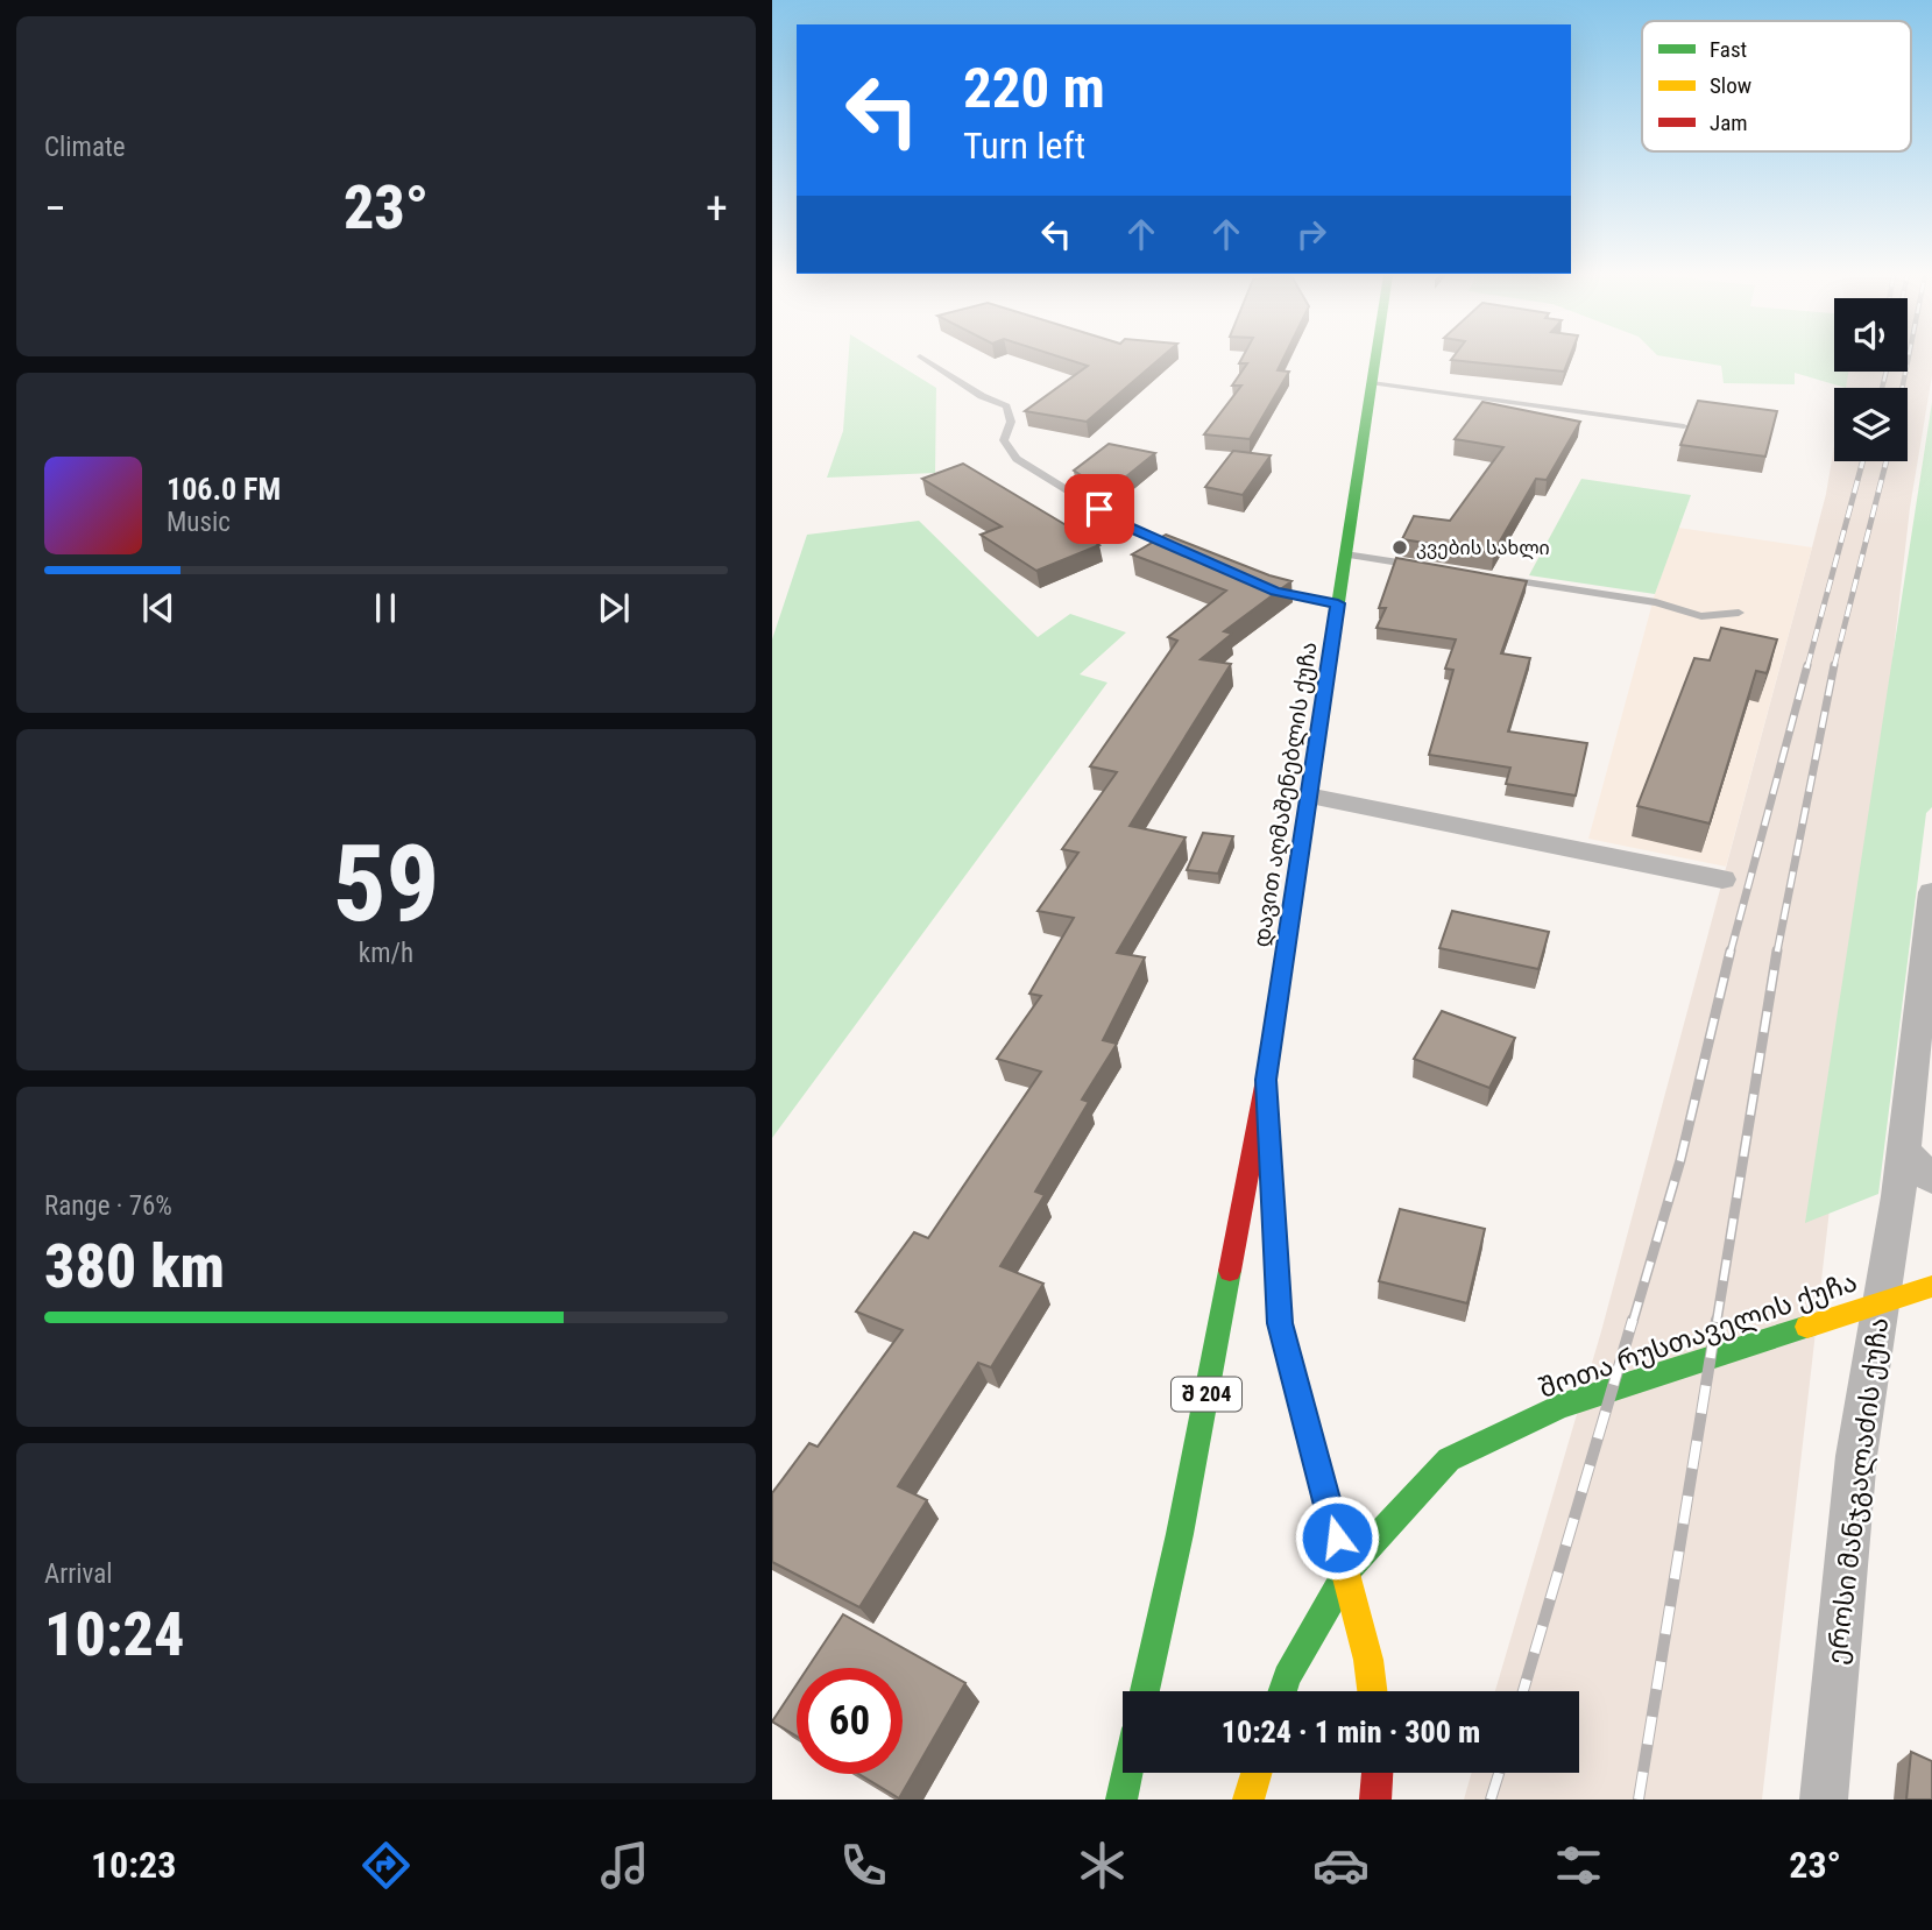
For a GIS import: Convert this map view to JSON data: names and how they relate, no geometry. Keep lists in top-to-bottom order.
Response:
{
  "streets": {
    "main road": ["დავით აღმაშენებლის ქუჩა", "შოთა რუსთაველის ქუჩა", "შ 204"],
    "street": ["ეროსი მანჯგალაძის ქუჩა"]
  },
  "places": ["კვების სახლი"],
  "legend": ["Fast", "Slow", "Jam"],
  "page": {
    "tile": [
      "Climate",
      ["59", "km/h"],
      ["Range · 76%", "380 km"],
      ["Arrival", "10:24"]
    ],
    "turn": ["220 m", "Turn left"],
    "heat": ["−", "23°", "+"],
    "song": ["106.0 FM", "Music"],
    "limit": "60",
    "trip": "10:24 · 1 min · 300 m",
    "tabs": ["10:23", "23°"]
  }
}
